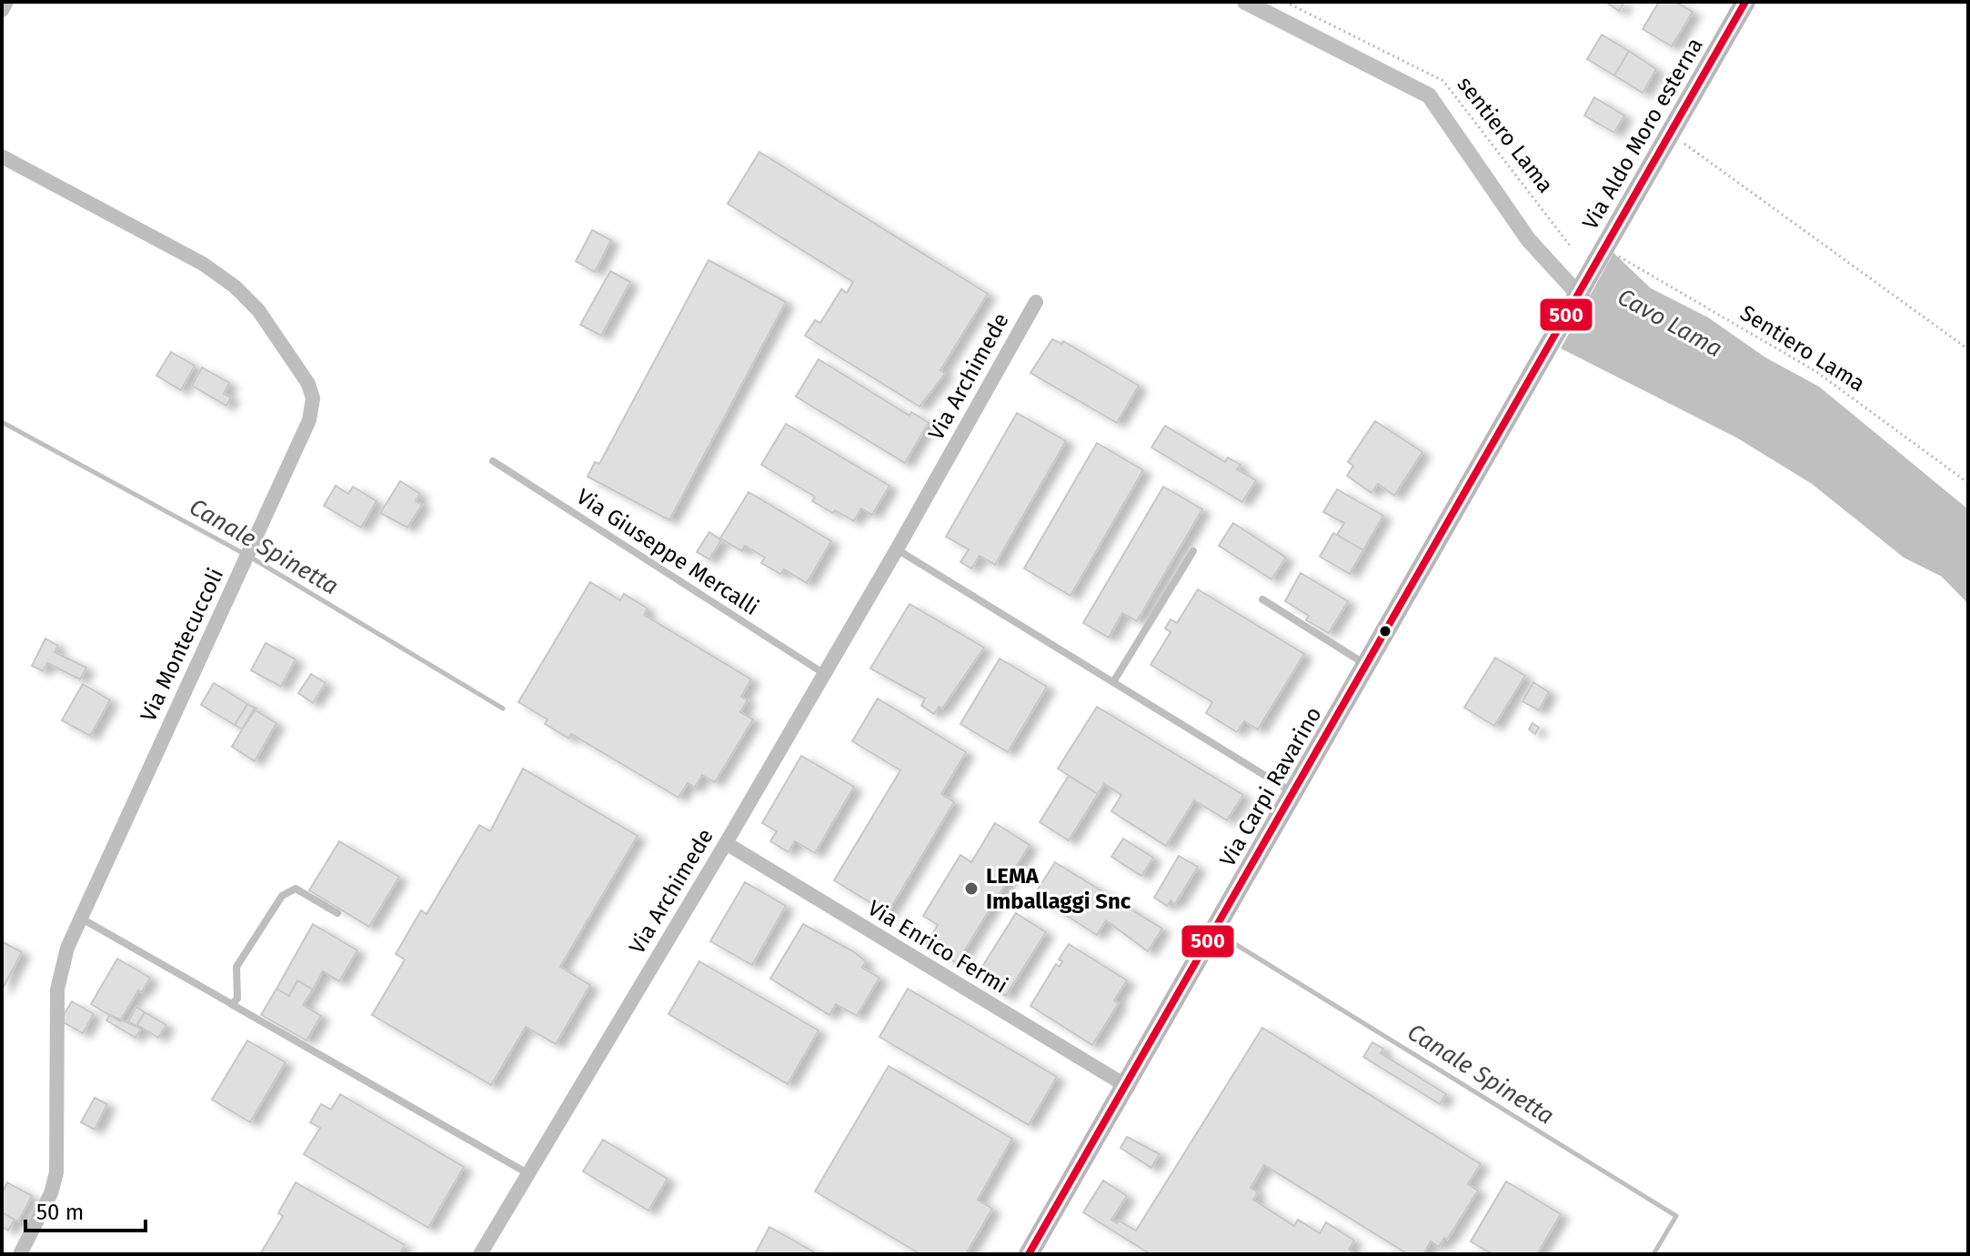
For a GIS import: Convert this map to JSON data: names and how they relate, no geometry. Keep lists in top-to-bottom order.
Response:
{
  "streets": {
    "main road": ["Via Aldo Moro esterna", "Via Carpi Ravarino"],
    "street": ["Via Archimede", "Via Montecuccoli", "Via Enrico Fermi"],
    "lane": ["Via Giuseppe Mercalli"],
    "path": ["sentiero Lama", "Sentiero Lama"]
  },
  "crossings": [
    ["Via Aldo Moro esterna", "Sentiero Lama"],
    ["Via Aldo Moro esterna", "Via Carpi Ravarino"],
    ["Via Archimede", "Via Giuseppe Mercalli"],
    ["Via Archimede", "Via Enrico Fermi"],
    ["Via Carpi Ravarino", "Via Enrico Fermi"]
  ],
  "water": ["Cavo Lama", "Canale Spinetta"],
  "places": ["LEMA Imballaggi Snc"],
  "lines": ["transit line 500"],
  "scale_bar": "50 m"
}
